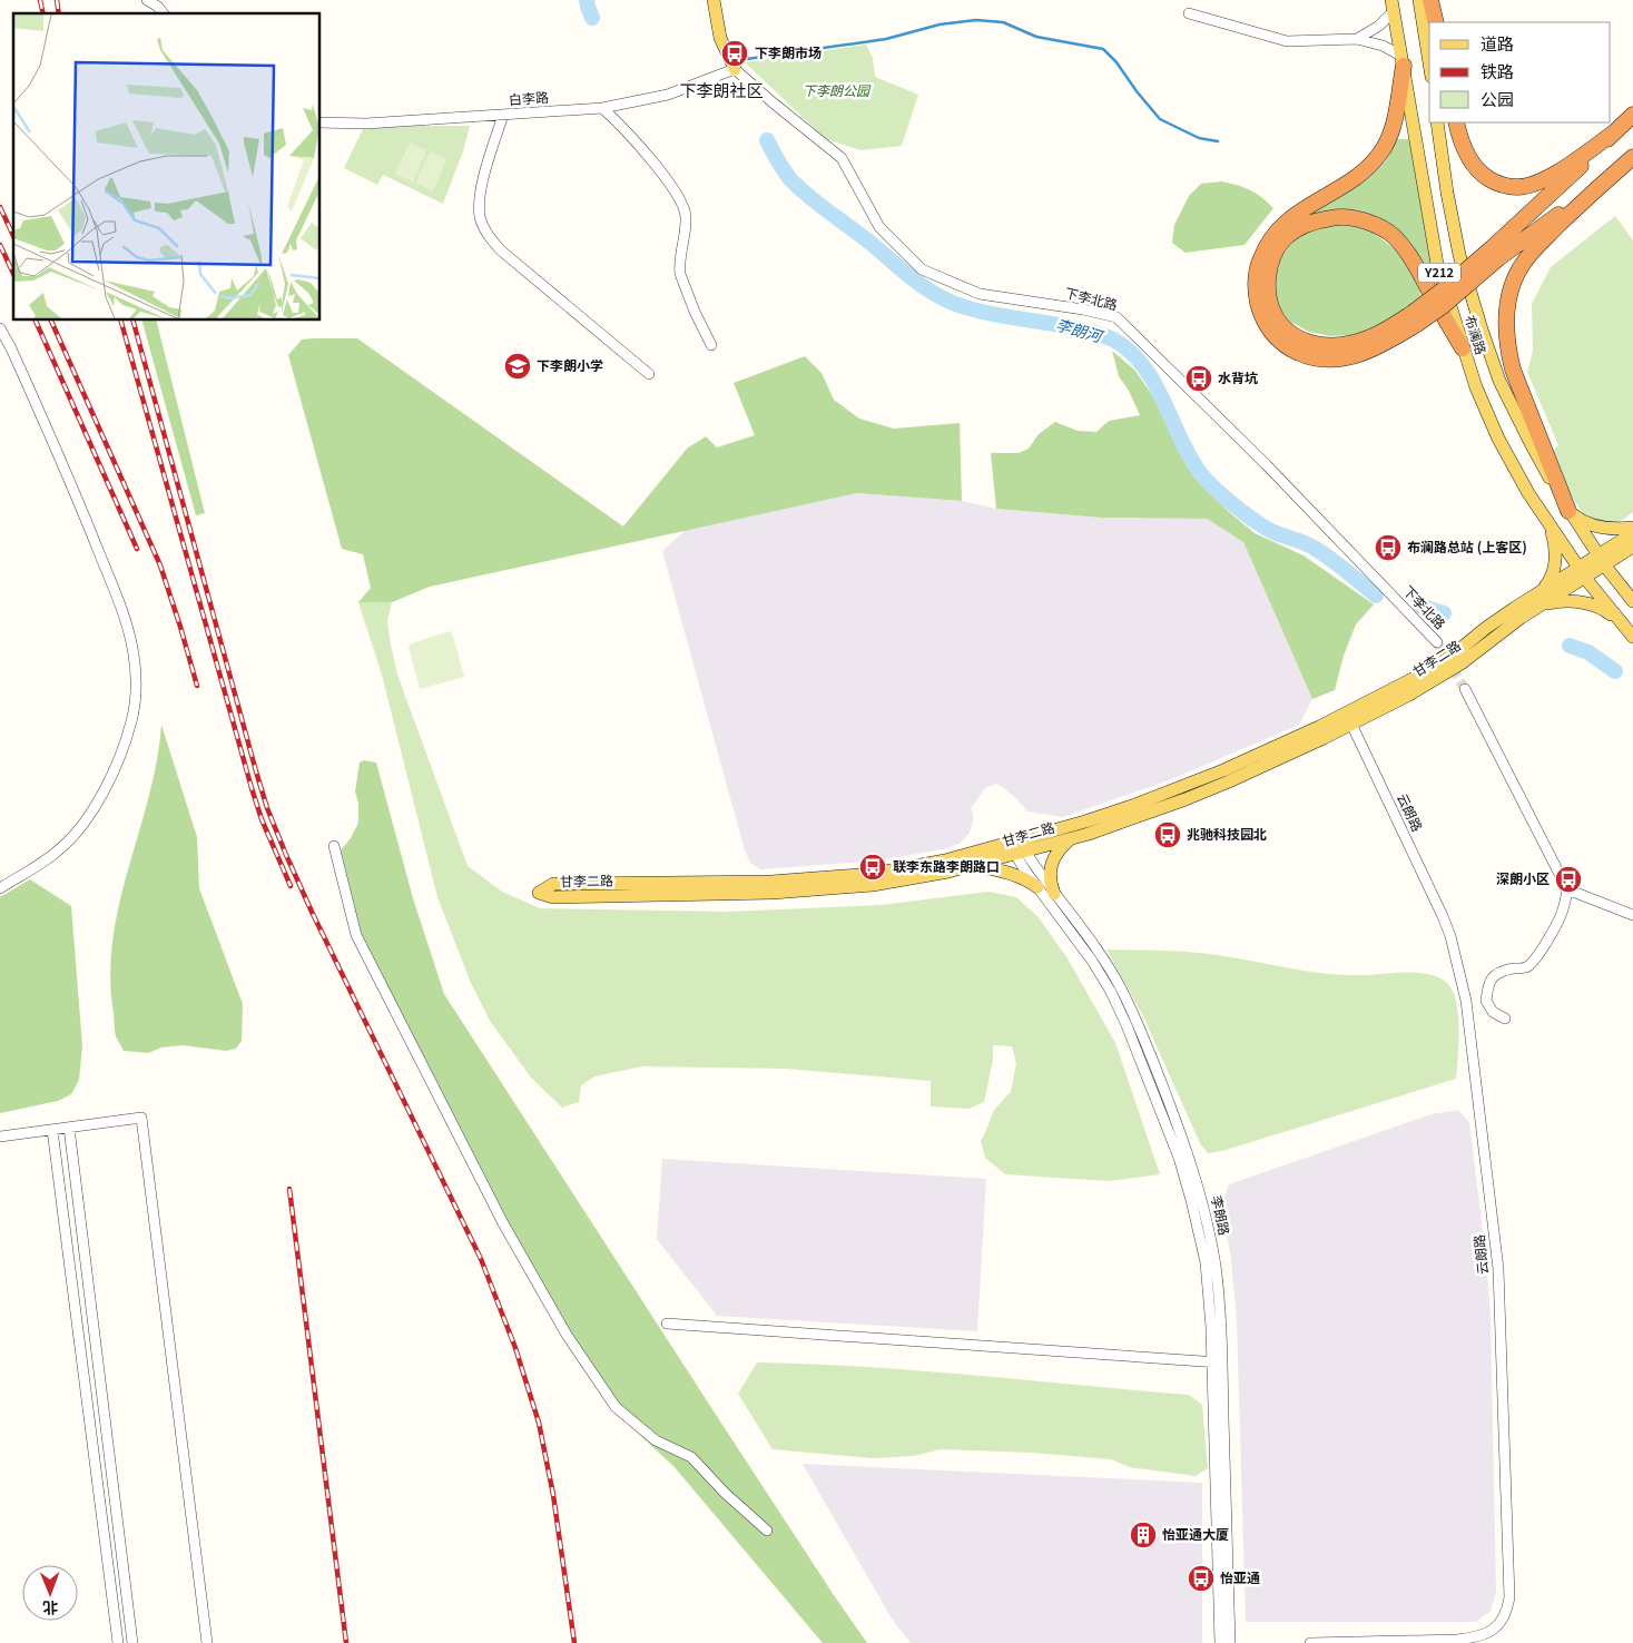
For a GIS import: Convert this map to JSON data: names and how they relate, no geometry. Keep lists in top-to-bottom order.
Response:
{
  "streets": {
    "main road": ["Y212", "布澜路", "甘李二路"],
    "street": [
      "白李路",
      "下李北路",
      "云朗路",
      "李朗路"
    ]
  },
  "crossings": [
    ["白李路", "下李北路"],
    ["布澜路", "甘李二路"],
    ["甘李二路", "云朗路"],
    ["甘李二路", "李朗路"]
  ],
  "districts": ["下李朗社区"],
  "water": ["李朗河"],
  "parks": ["下李朗公园"],
  "places": {
    "bus stop": [
      "下李朗市场",
      "水背坑",
      "布澜路总站 (上客区)",
      "兆驰科技园北",
      "联李东路李朗路口",
      "深朗小区",
      "怡亚通"
    ],
    "school or university": ["下李朗小学"],
    "building": ["怡亚通大厦"]
  },
  "legend": ["道路", "铁路", "公园"],
  "north": "bottom"
}
